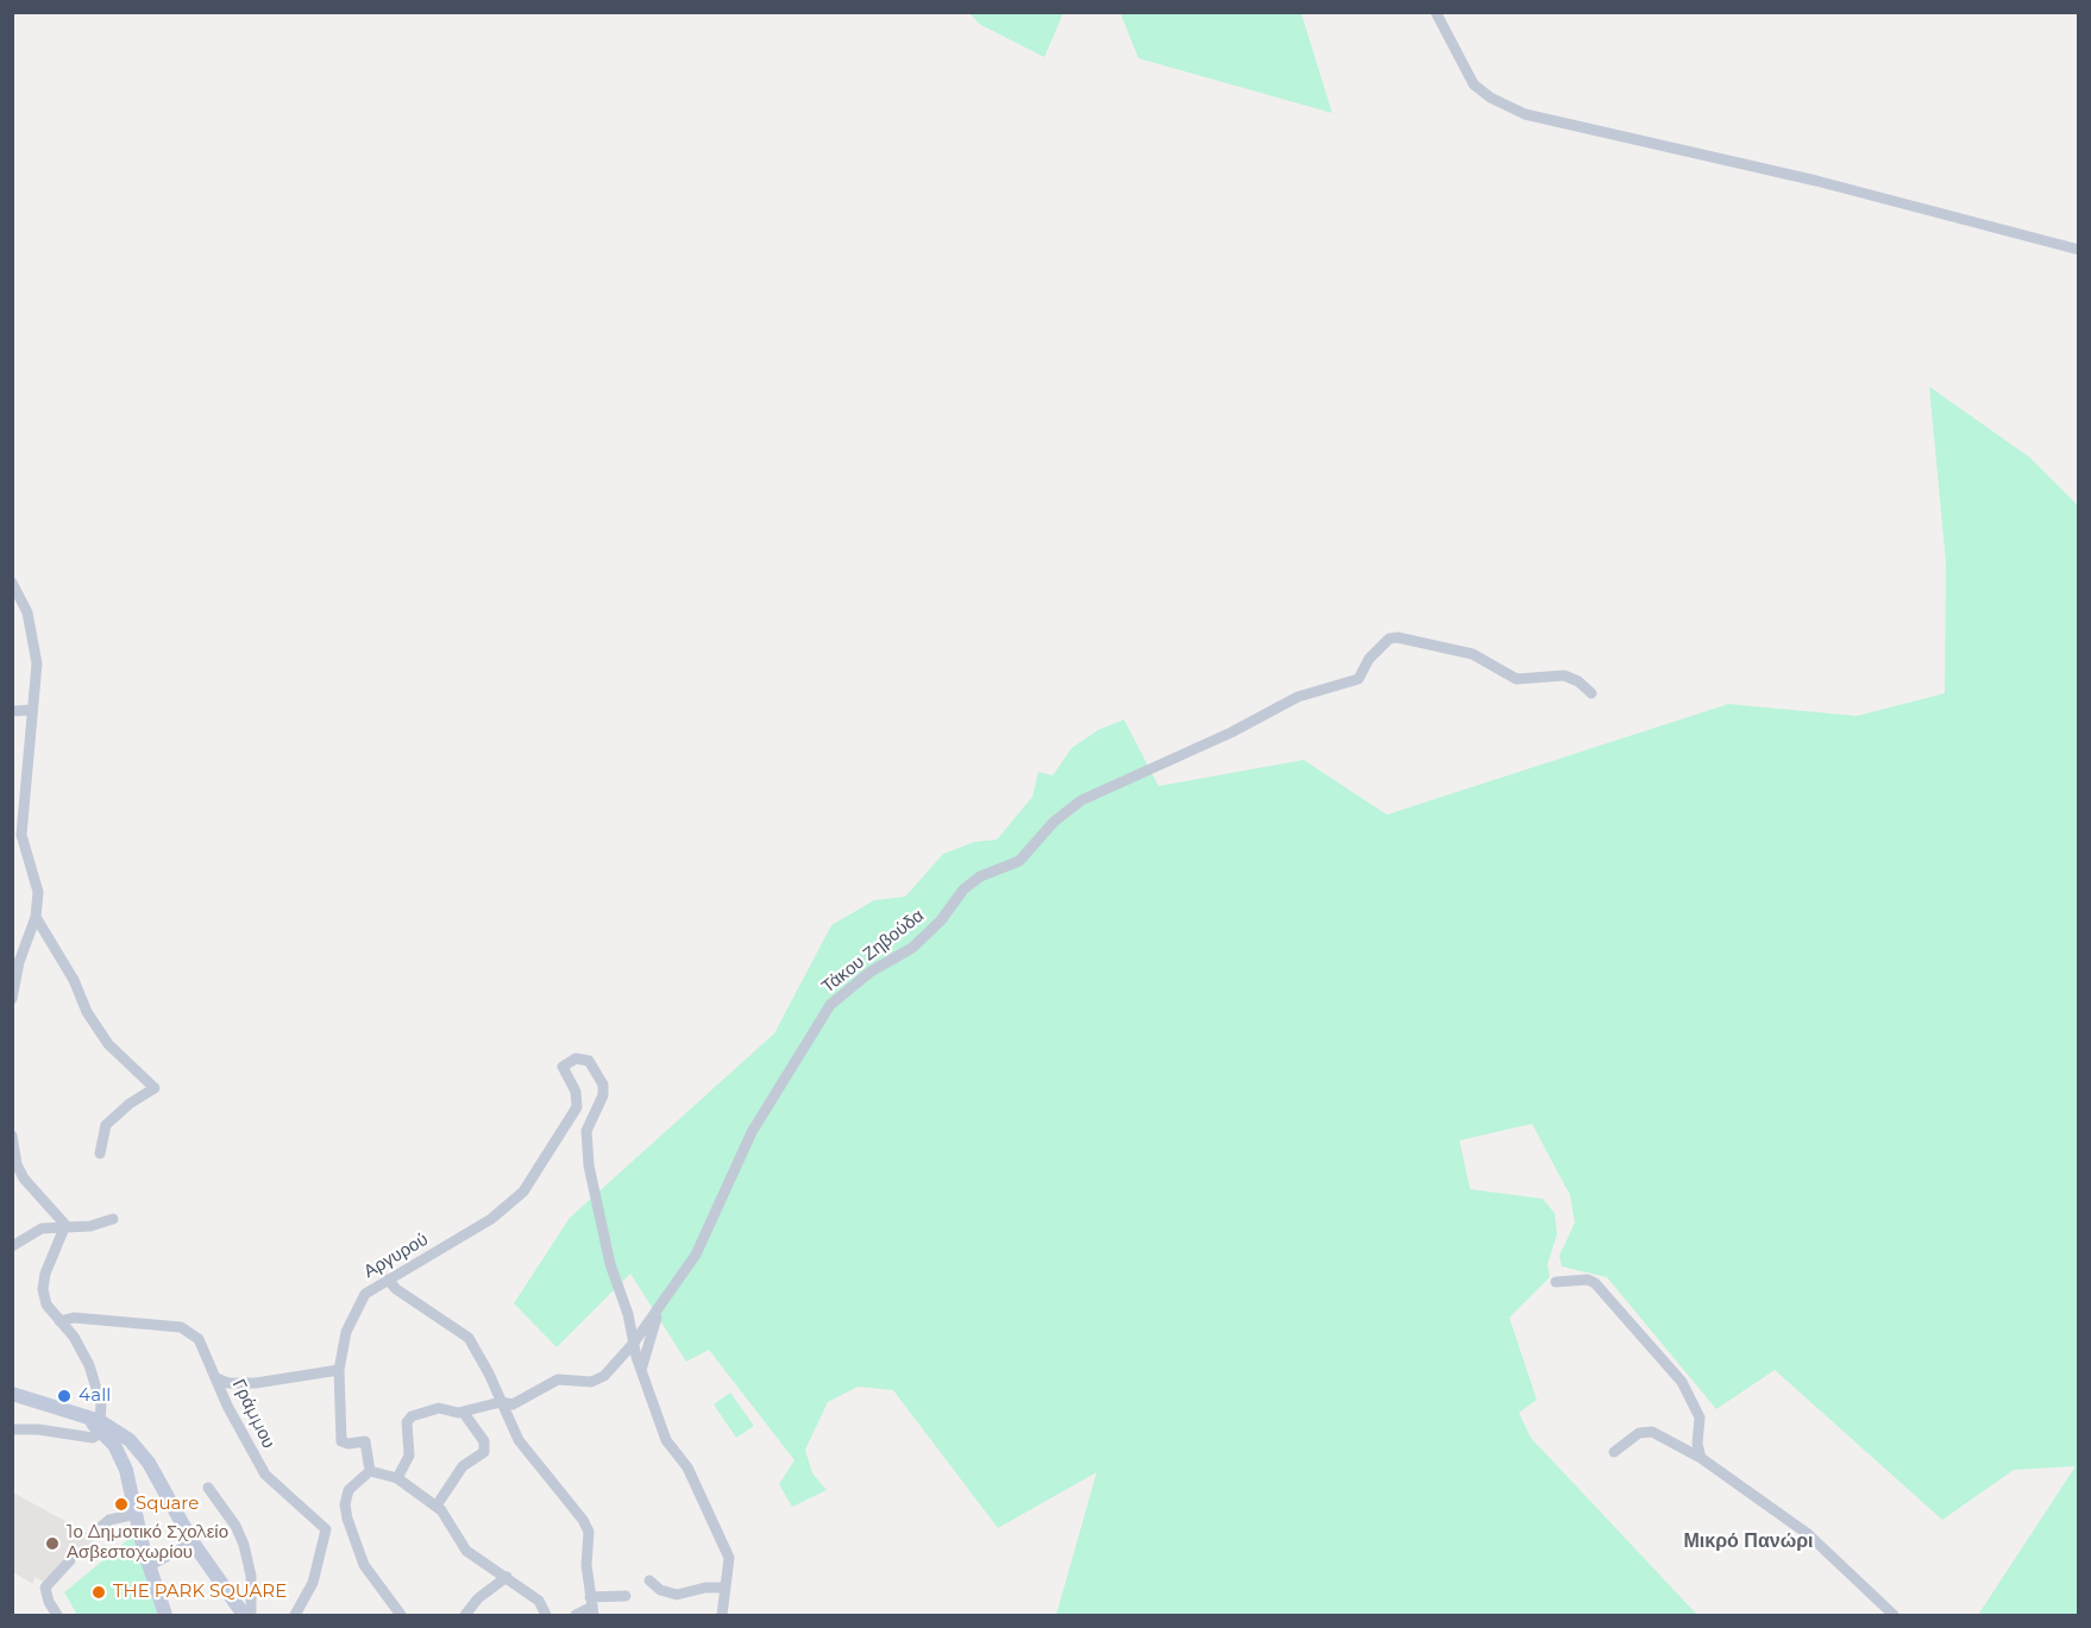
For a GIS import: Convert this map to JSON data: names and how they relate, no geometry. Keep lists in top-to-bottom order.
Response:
{
  "streets": {
    "street": ["Τάκου Ζηβούδα", "Αργυρού", "Γράμμου"]
  },
  "crossings": [
    ["Τάκου Ζηβούδα", "Αργυρού"]
  ],
  "districts": ["Μικρό Πανώρι"],
  "places": [
    "4all",
    "Square",
    "1ο Δημοτικό Σχολείο Ασβεστοχωρίου",
    "THE PARK SQUARE"
  ]
}
